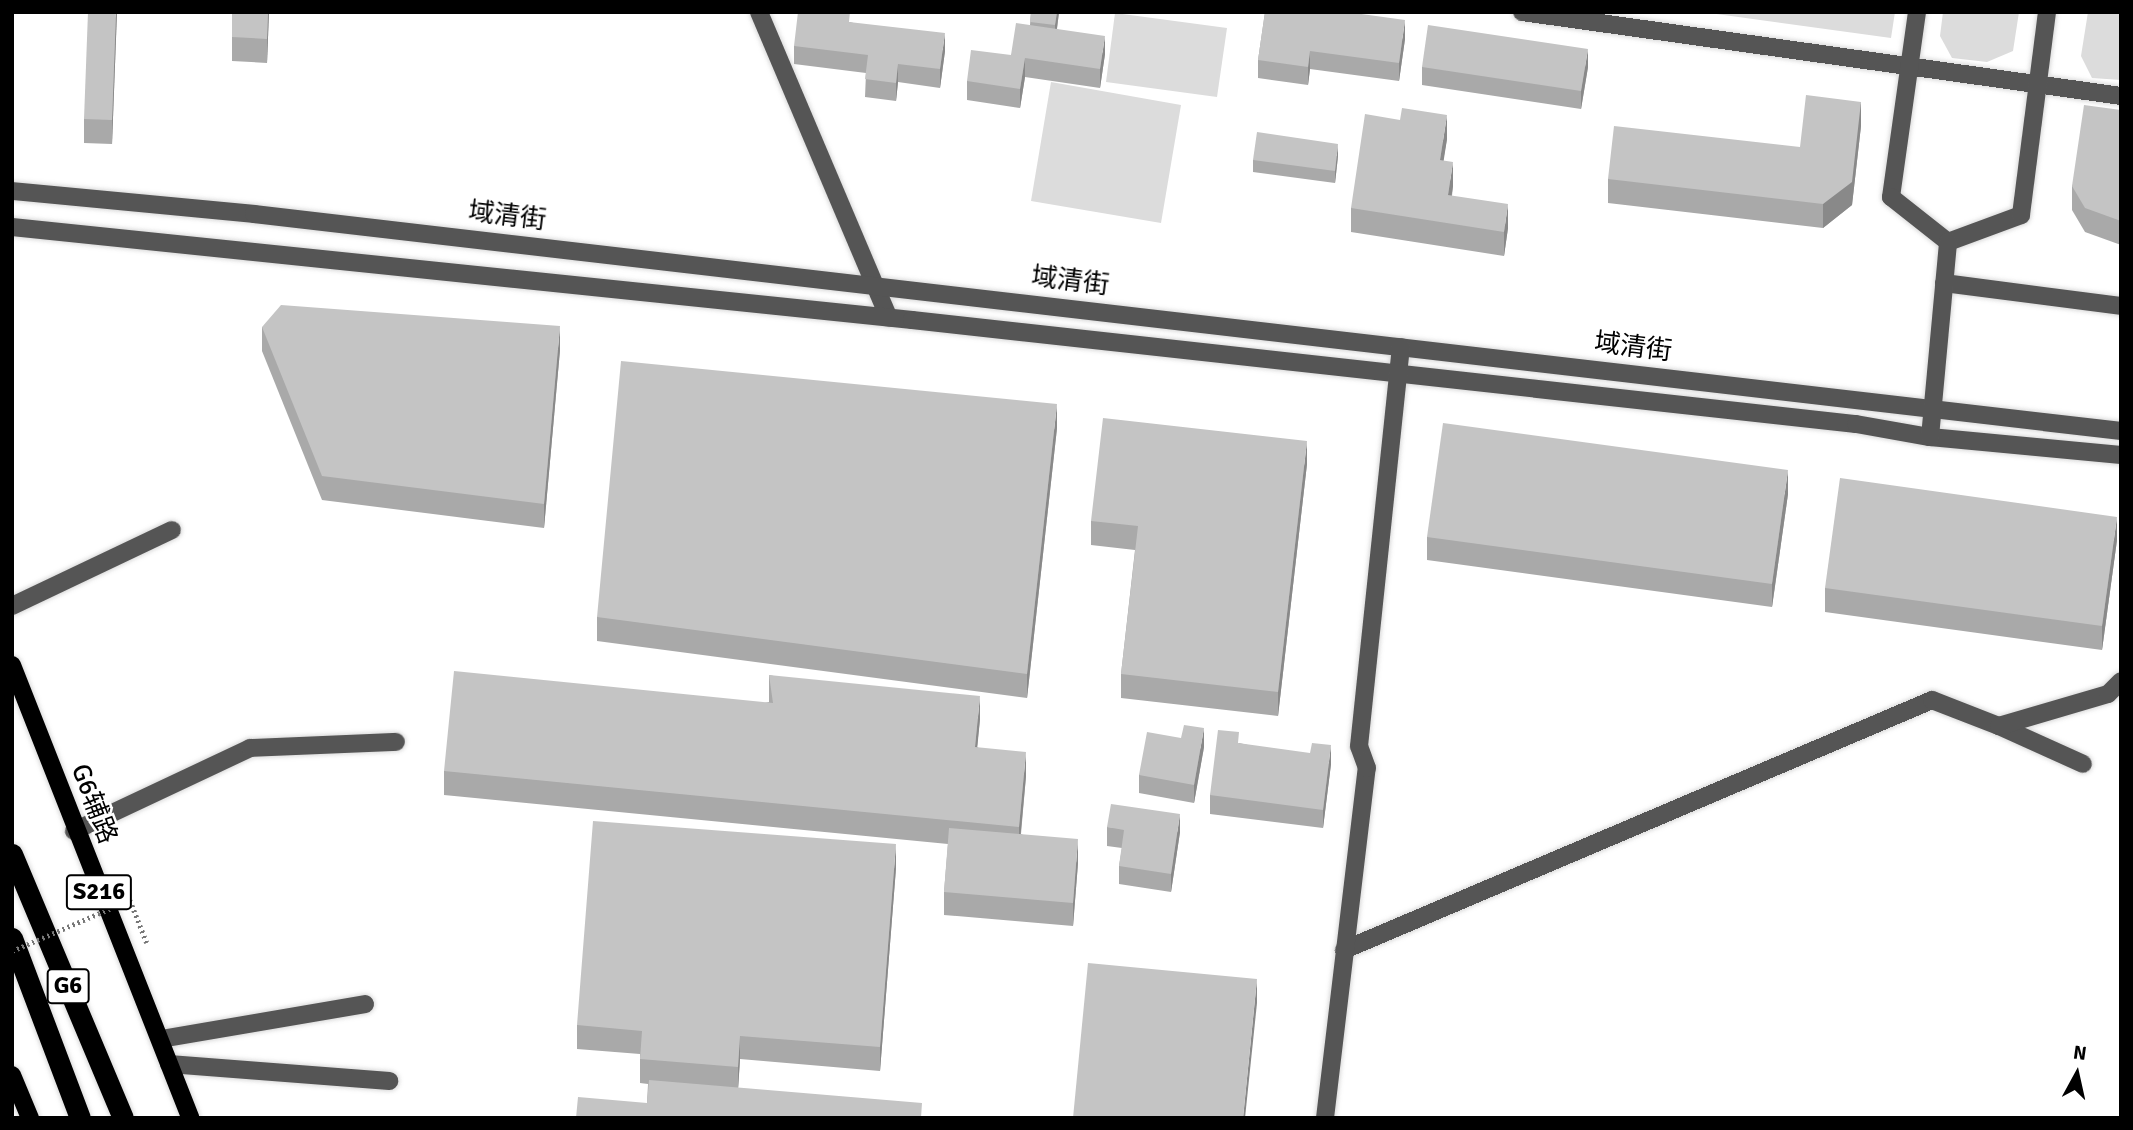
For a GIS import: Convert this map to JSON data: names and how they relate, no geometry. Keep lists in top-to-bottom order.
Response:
{
  "streets": {
    "highway": ["G6"],
    "main road": ["G6辅路", "S216"],
    "street": ["域清街"]
  },
  "north": "top"
}
